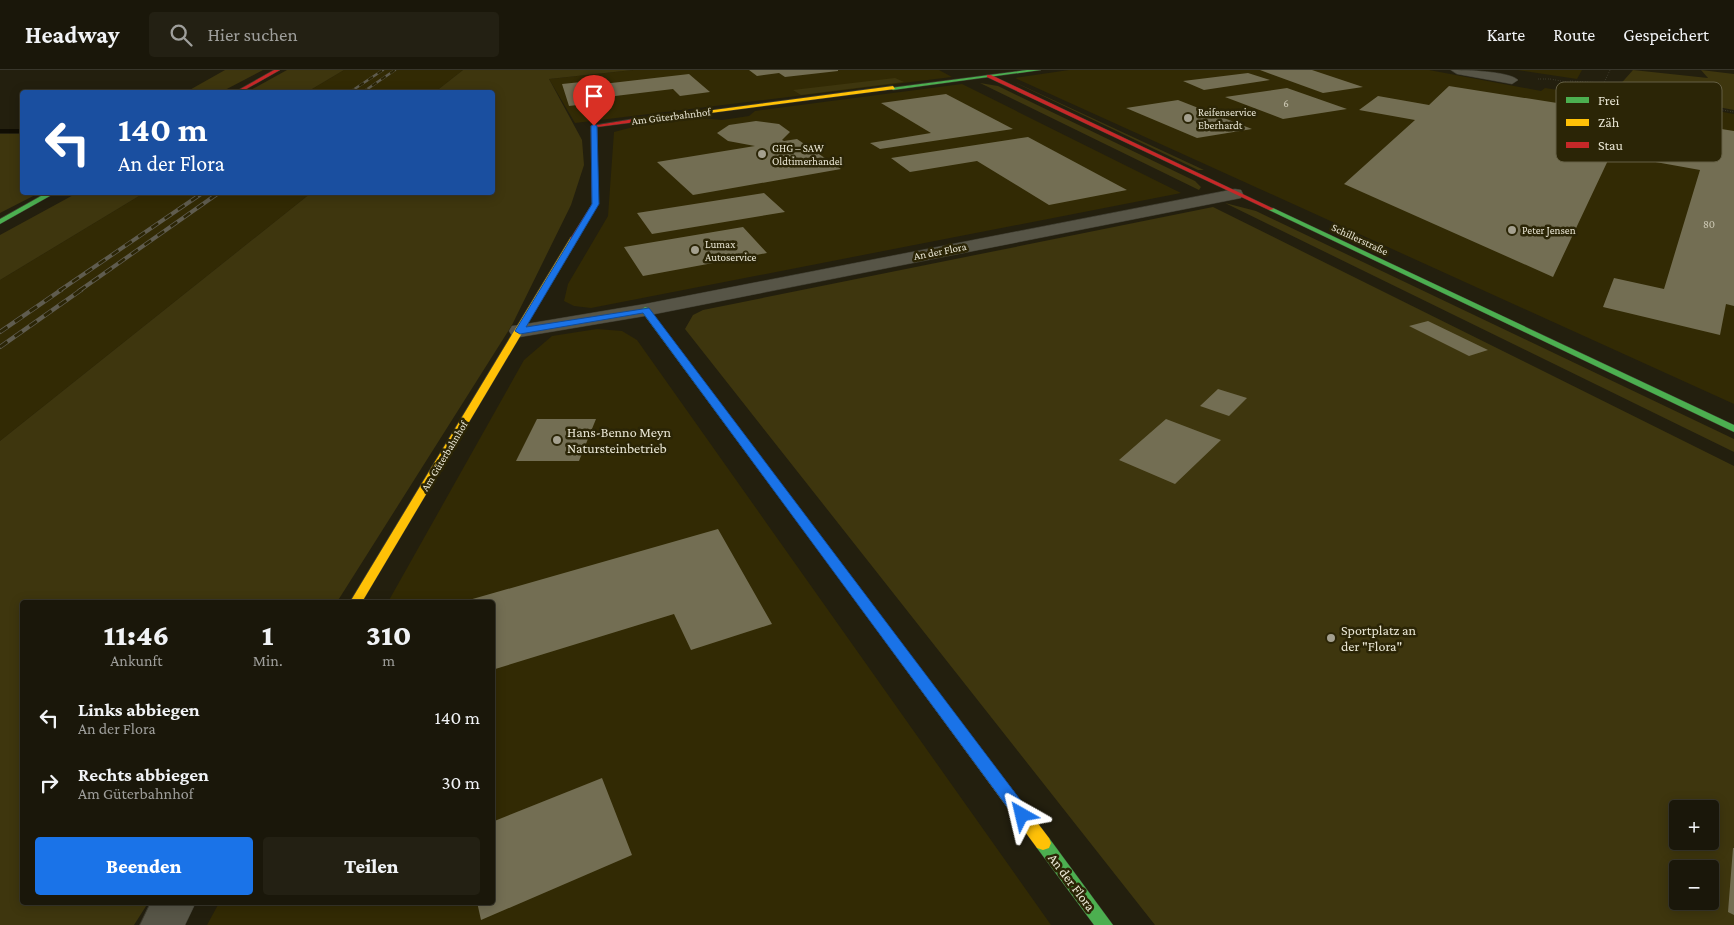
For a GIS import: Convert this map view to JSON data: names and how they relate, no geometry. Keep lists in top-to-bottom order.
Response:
{
  "streets": {
    "street": ["Am Güterbahnhof", "Schillerstraße", "An der Flora"]
  },
  "crossings": [
    ["Am Güterbahnhof", "Schillerstraße"],
    ["Am Güterbahnhof", "An der Flora"],
    ["Schillerstraße", "An der Flora"]
  ],
  "places": [
    "Reifenservice Eberhardt",
    "GHG – SAW Oldtimerhandel",
    "Peter Jensen",
    "Lumax Autoservice",
    "Hans-Benno Meyn Natursteinbetrieb",
    "Sportplatz an der \"Flora\""
  ],
  "house_numbers": ["6", "80"],
  "legend": ["Frei", "Zäh", "Stau"],
  "page": {
    "header": "Headway",
    "search": "Hier suchen",
    "nav": ["Karte", "Route", "Gespeichert"],
    "turn": ["140 m", "An der Flora"],
    "eta": [
      "11:46",
      "Ankunft",
      "1",
      "Min.",
      "310",
      "m"
    ],
    "list": [
      {
        "name": "Links abbiegen",
        "note": "An der Flora",
        "value": "140 m"
      },
      {
        "name": "Rechts abbiegen",
        "note": "Am Güterbahnhof",
        "value": "30 m"
      }
    ],
    "map_buttons": ["+", "−"],
    "buttons": ["Beenden", "Teilen"]
  }
}
